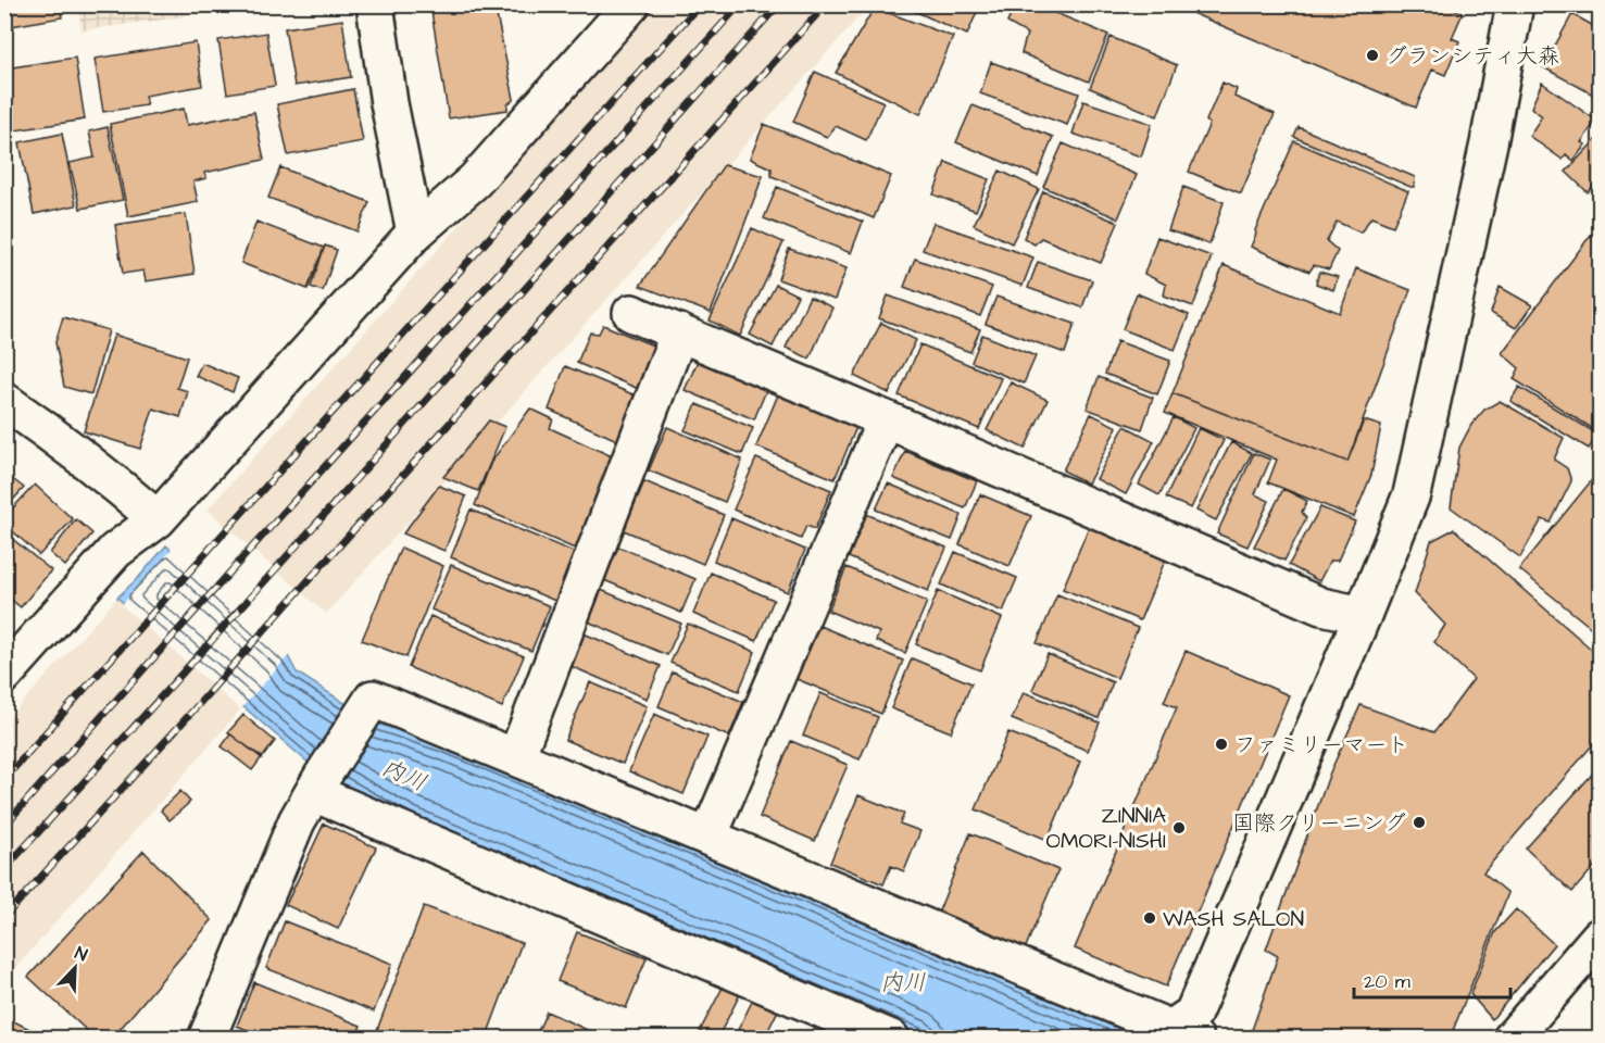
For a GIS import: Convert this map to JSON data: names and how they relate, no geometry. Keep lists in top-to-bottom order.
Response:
{
  "water": ["内川"],
  "places": [
    "グランシティ大森",
    "ファミリーマート",
    "国際クリーニング",
    "ZINNIA OMORI-NISHI",
    "WASH SALON"
  ],
  "scale_bar": "20 m",
  "north": "top right"
}
